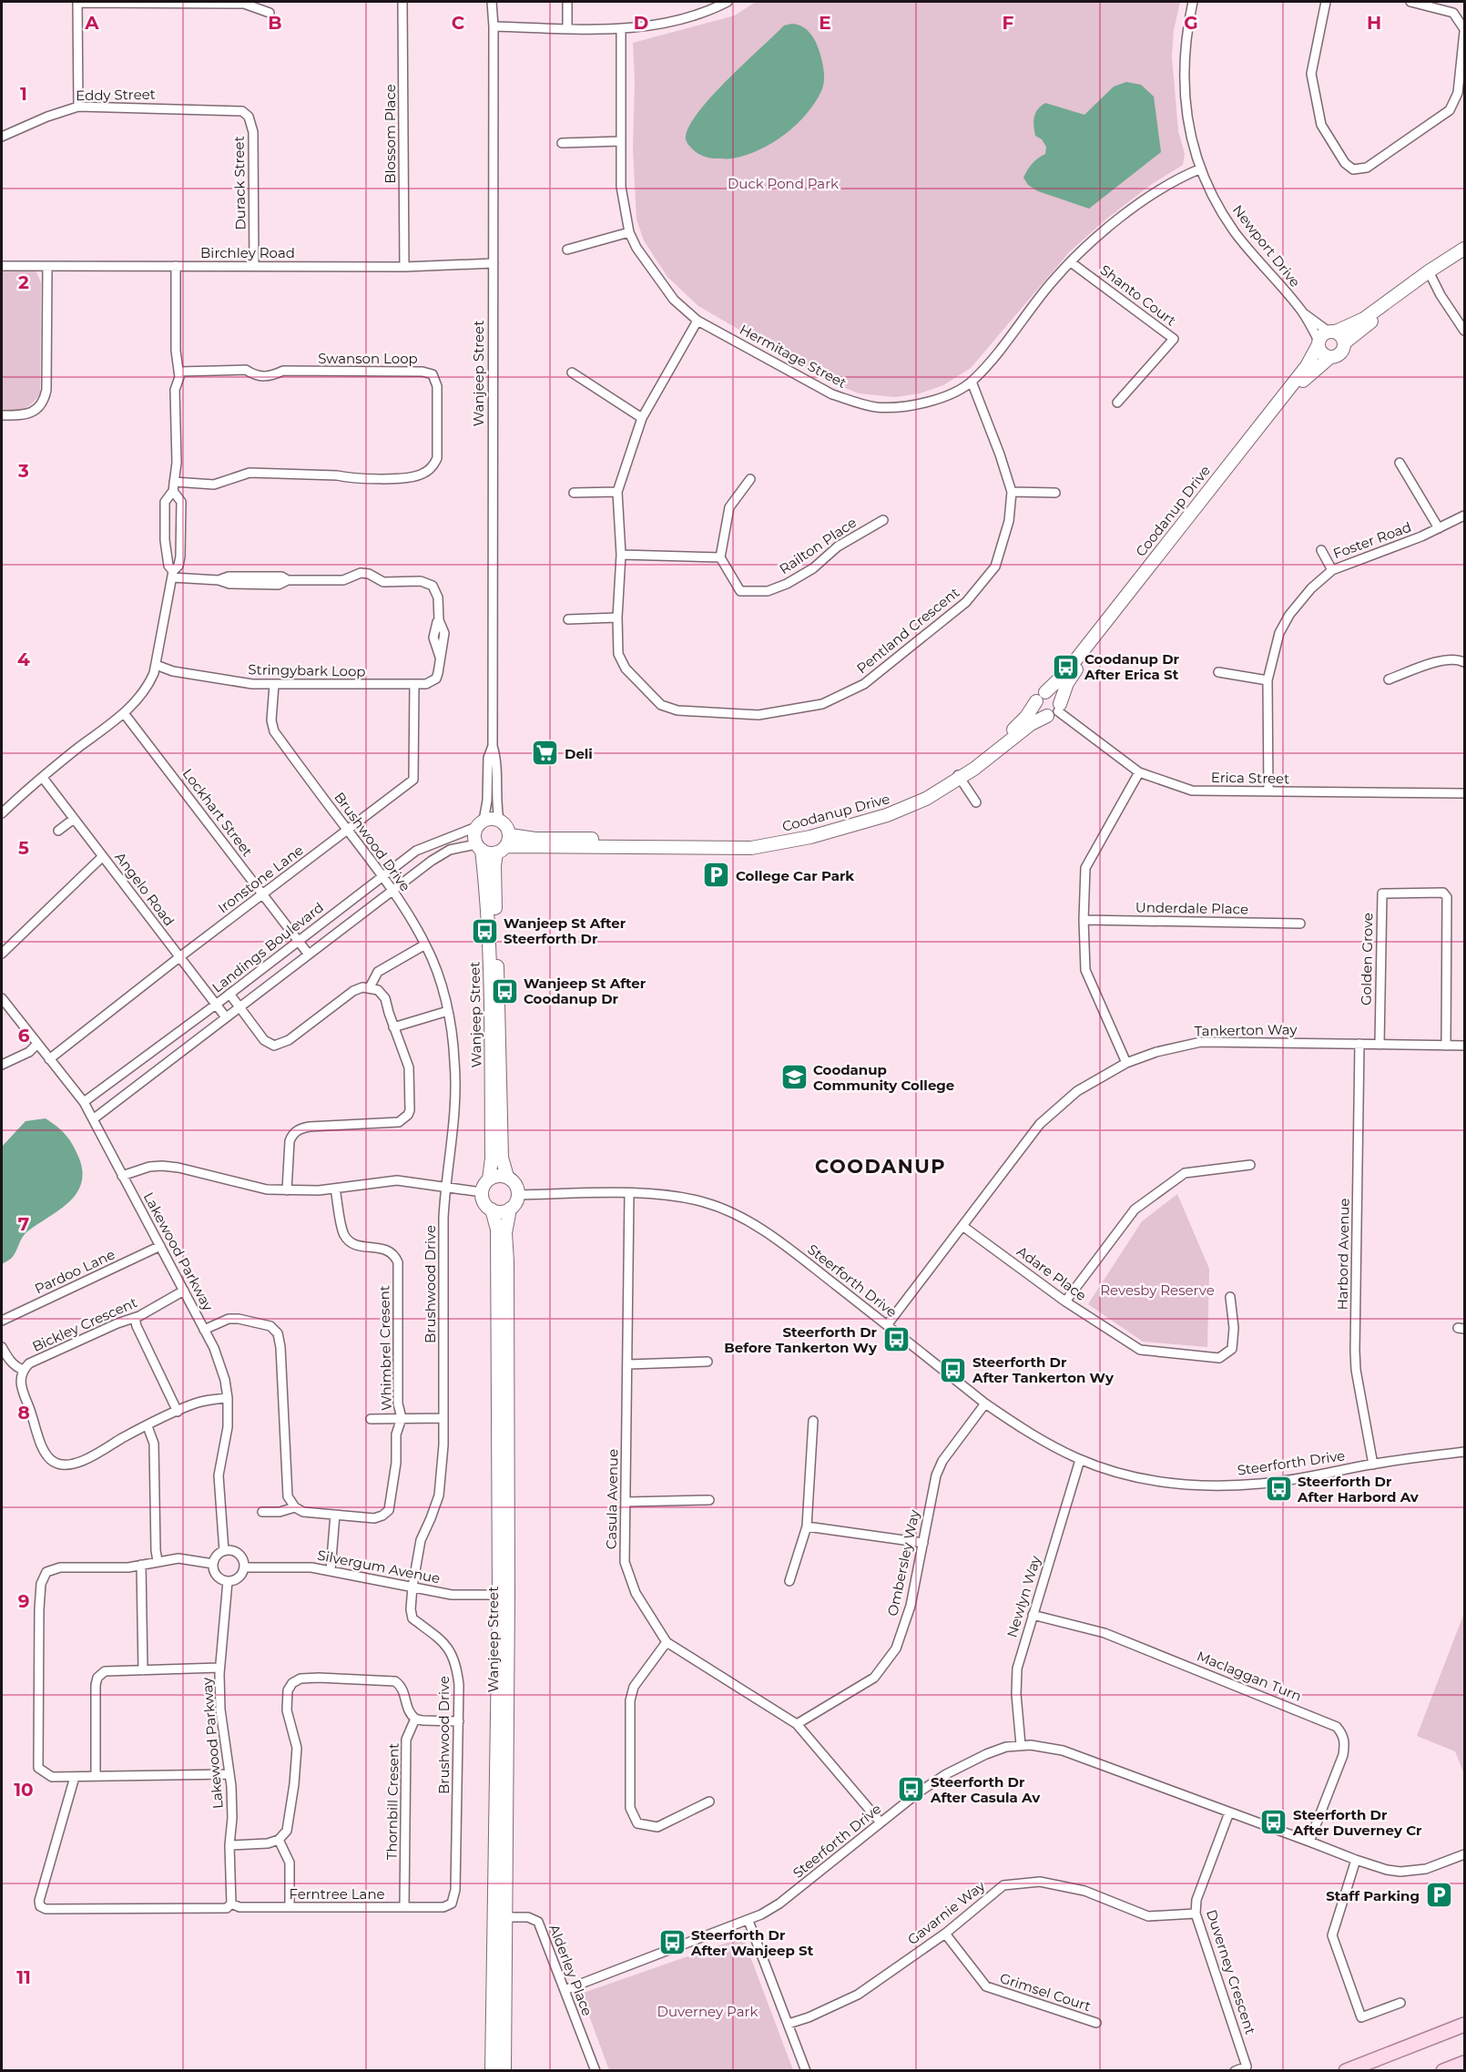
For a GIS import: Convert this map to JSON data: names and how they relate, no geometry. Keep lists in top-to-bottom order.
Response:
{
  "streets": {
    "main road": ["Wanjeep Street", "Coodanup Drive"],
    "street": [
      "Eddy Street",
      "Blossom Place",
      "Durack Street",
      "Newport Drive",
      "Birchley Road",
      "Shanto Court",
      "Hermitage Street",
      "Swanson Loop",
      "Foster Road",
      "Railton Place",
      "Pentland Crescent",
      "Stringybark Loop",
      "Erica Street",
      "Lockhart Street",
      "Brushwood Drive",
      "Ironstone Lane",
      "Angelo Road",
      "Underdale Place",
      "Landings Boulevard",
      "Golden Grove",
      "Tankerton Way",
      "Lakewood Parkway",
      "Harbord Avenue",
      "Pardoo Lane",
      "Adare Place",
      "Steerforth Drive",
      "Bickley Crescent",
      "Whimbrel Cresent",
      "Casula Avenue",
      "Ombersley Way",
      "Silvergum Avenue",
      "Newlyn Way",
      "Maclaggan Turn",
      "Thornbill Cresent",
      "Ferntree Lane",
      "Gavarnie Way",
      "Alderley Place",
      "Duverney Crescent",
      "Grimsel Court"
    ]
  },
  "crossings": [
    ["Eddy Street", "Durack Street"],
    ["Blossom Place", "Birchley Road"],
    ["Durack Street", "Birchley Road"],
    ["Newport Drive", "Hermitage Street"],
    ["Newport Drive", "Coodanup Drive"],
    ["Birchley Road", "Wanjeep Street"],
    ["Shanto Court", "Hermitage Street"],
    ["Hermitage Street", "Pentland Crescent"],
    ["Wanjeep Street", "Coodanup Drive"],
    ["Wanjeep Street", "Landings Boulevard"],
    ["Wanjeep Street", "Steerforth Drive"],
    ["Wanjeep Street", "Silvergum Avenue"],
    ["Wanjeep Street", "Alderley Place"],
    ["Coodanup Drive", "Erica Street"],
    ["Coodanup Drive", "Landings Boulevard"],
    ["Foster Road", "Erica Street"],
    ["Stringybark Loop", "Brushwood Drive"],
    ["Stringybark Loop", "Ironstone Lane"],
    ["Lockhart Street", "Ironstone Lane"],
    ["Lockhart Street", "Landings Boulevard"],
    ["Brushwood Drive", "Ironstone Lane"],
    ["Brushwood Drive", "Landings Boulevard"],
    ["Brushwood Drive", "Silvergum Avenue"],
    ["Brushwood Drive", "Ferntree Lane"],
    ["Ironstone Lane", "Angelo Road"],
    ["Ironstone Lane", "Lakewood Parkway"],
    ["Angelo Road", "Landings Boulevard"],
    ["Landings Boulevard", "Lakewood Parkway"],
    ["Golden Grove", "Tankerton Way"],
    ["Tankerton Way", "Harbord Avenue"],
    ["Tankerton Way", "Adare Place"],
    ["Tankerton Way", "Steerforth Drive"],
    ["Lakewood Parkway", "Pardoo Lane"],
    ["Lakewood Parkway", "Bickley Crescent"],
    ["Lakewood Parkway", "Silvergum Avenue"],
    ["Lakewood Parkway", "Ferntree Lane"],
    ["Harbord Avenue", "Steerforth Drive"],
    ["Steerforth Drive", "Casula Avenue"],
    ["Steerforth Drive", "Ombersley Way"],
    ["Steerforth Drive", "Newlyn Way"],
    ["Steerforth Drive", "Maclaggan Turn"],
    ["Steerforth Drive", "Alderley Place"],
    ["Steerforth Drive", "Duverney Crescent"],
    ["Casula Avenue", "Ombersley Way"],
    ["Newlyn Way", "Maclaggan Turn"],
    ["Thornbill Cresent", "Ferntree Lane"],
    ["Gavarnie Way", "Duverney Crescent"],
    ["Gavarnie Way", "Grimsel Court"]
  ],
  "districts": ["COODANUP"],
  "parks": ["Duck Pond Park", "Revesby Reserve", "Duverney Park"],
  "places": {
    "bus stop": [
      "Coodanup Dr After Erica St",
      "Wanjeep St After Steerforth Dr",
      "Wanjeep St After Coodanup Dr",
      "Steerforth Dr Before Tankerton Wy",
      "Steerforth Dr After Tankerton Wy",
      "Steerforth Dr After Harbord Av",
      "Steerforth Dr After Casula Av",
      "Steerforth Dr After Duverney Cr",
      "Steerforth Dr After Wanjeep St"
    ],
    "supermarket": ["Deli"],
    "parking": ["College Car Park", "Staff Parking"],
    "school or university": ["Coodanup Community College"]
  },
  "grid": {
    "columns": [
      "A",
      "B",
      "C",
      "D",
      "E",
      "F",
      "G",
      "H"
    ],
    "rows": [
      "1",
      "2",
      "3",
      "4",
      "5",
      "6",
      "7",
      "8",
      "9",
      "10",
      "11"
    ]
  }
}
